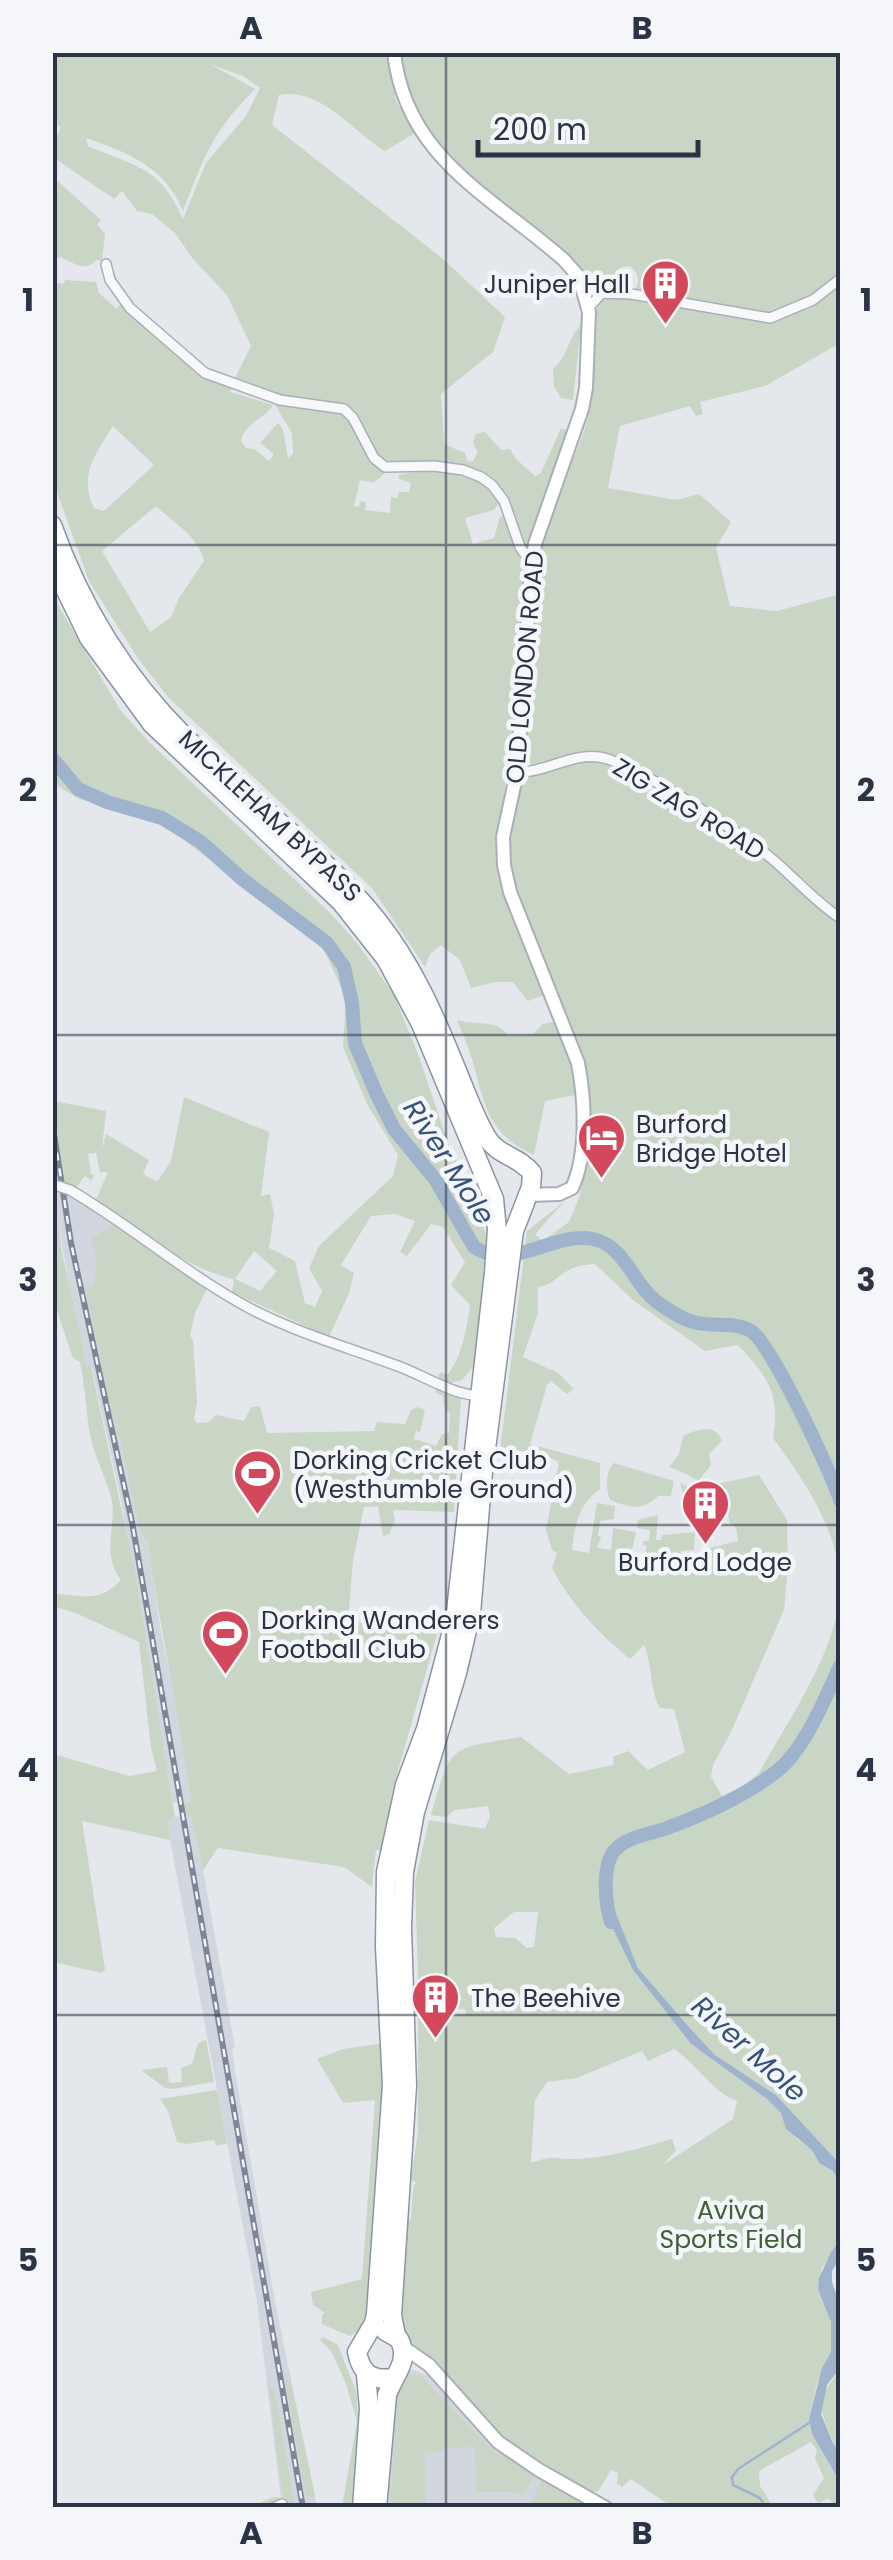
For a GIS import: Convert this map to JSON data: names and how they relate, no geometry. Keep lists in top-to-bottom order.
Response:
{
  "streets": {
    "highway": ["MICKLEHAM BYPASS"],
    "main road": ["OLD LONDON ROAD"],
    "street": ["ZIG ZAG ROAD"]
  },
  "crossings": [
    ["OLD LONDON ROAD", "ZIG ZAG ROAD"]
  ],
  "water": ["River Mole"],
  "parks": ["Aviva Sports Field"],
  "places": {
    "building": ["Juniper Hall", "Burford Lodge", "The Beehive"],
    "hotel": ["Burford Bridge Hotel"],
    "sports": ["Dorking Cricket Club (Westhumble Ground)", "Dorking Wanderers Football Club"]
  },
  "scale_bar": "200 m",
  "grid": {
    "columns": ["A", "B"],
    "rows": [
      "1",
      "2",
      "3",
      "4",
      "5"
    ]
  }
}
